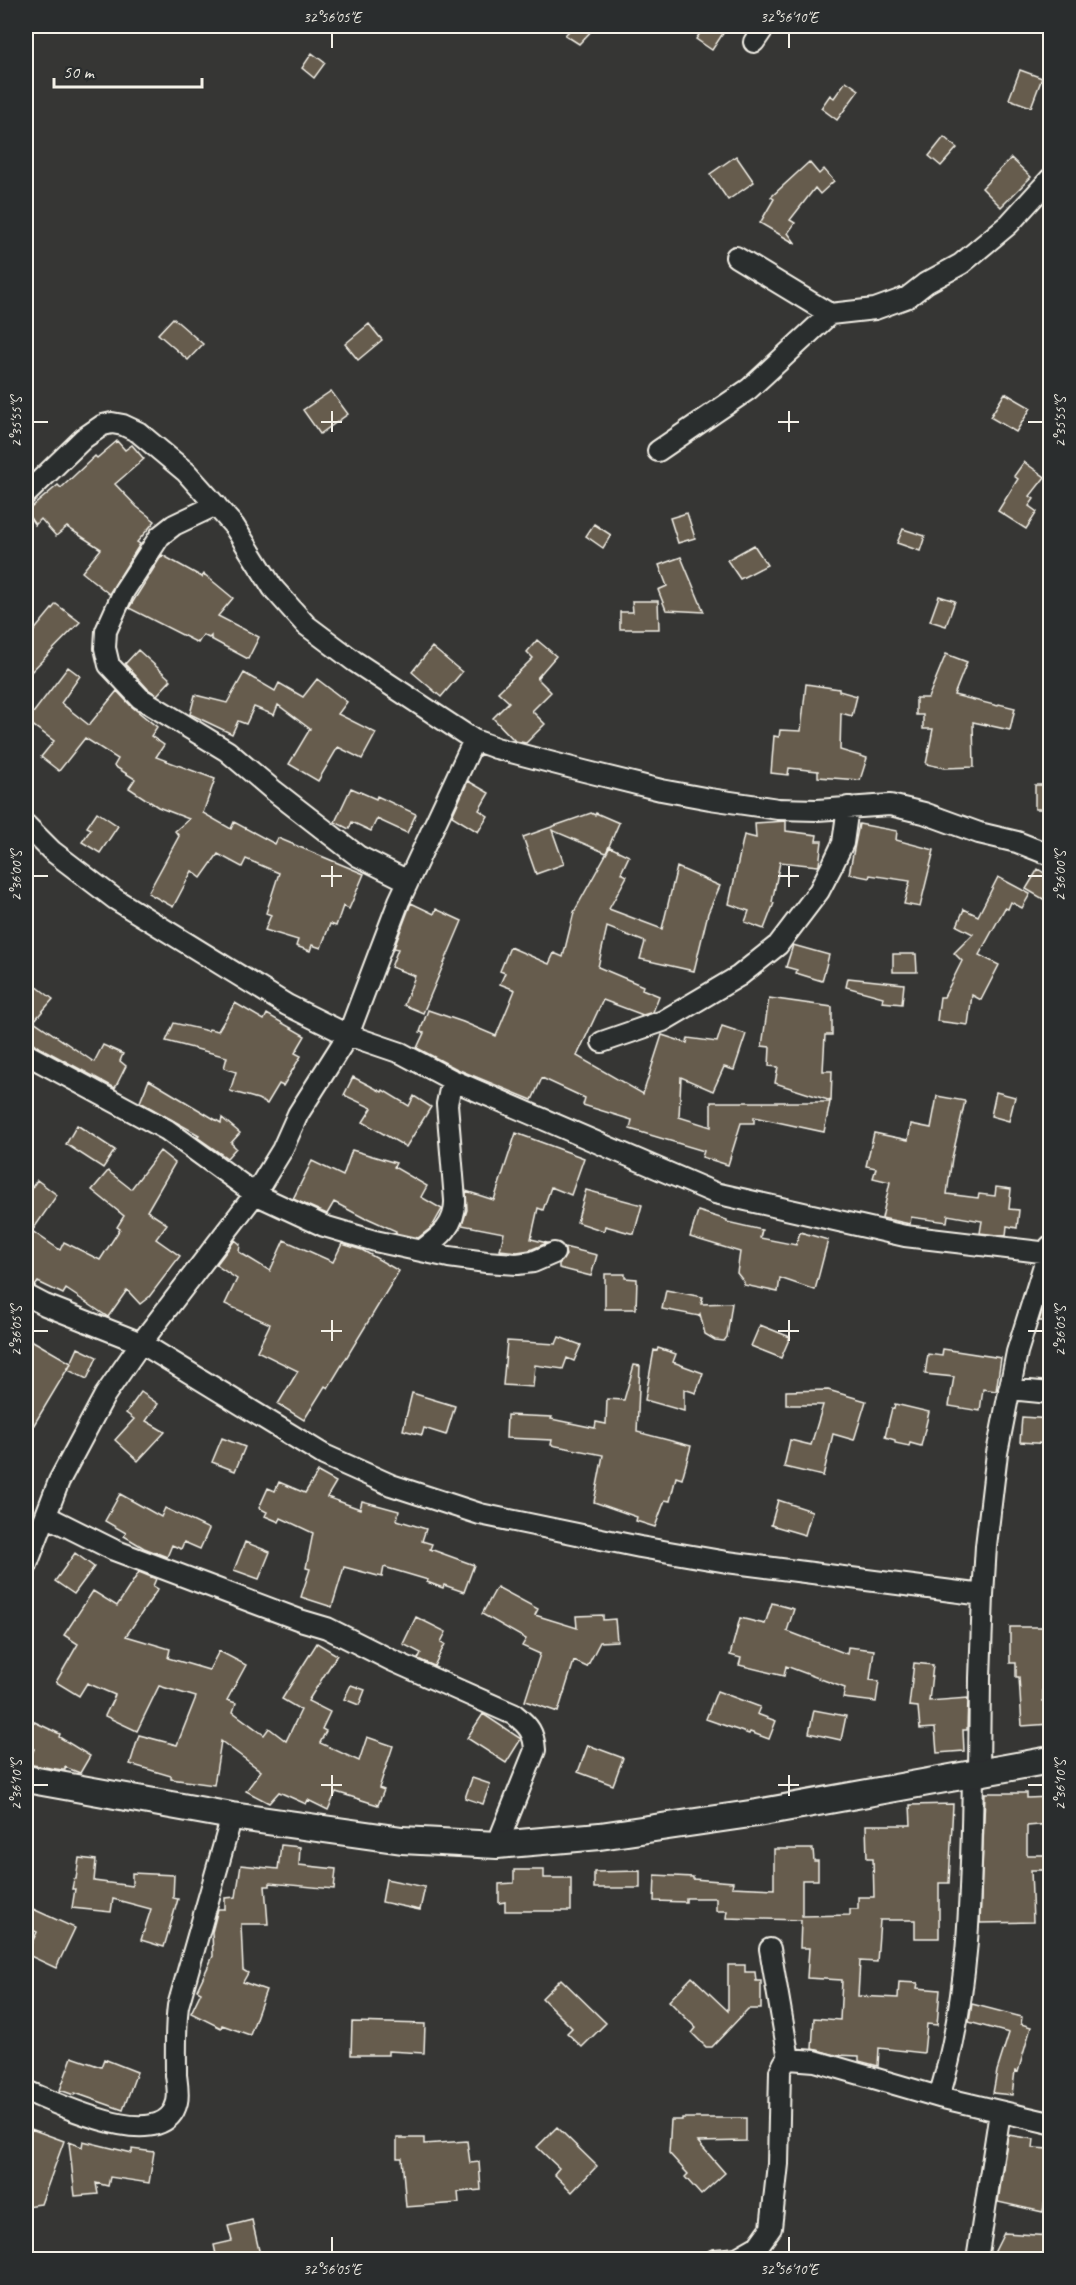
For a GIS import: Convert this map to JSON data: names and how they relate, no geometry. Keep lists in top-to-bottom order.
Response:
{
  "scale_bar": "50 m",
  "coordinates": [
    "32°56'05\"E",
    "32°56'10\"E",
    "2°35'55\"S",
    "2°36'00\"S",
    "2°36'05\"S",
    "2°36'10\"S"
  ]
}
